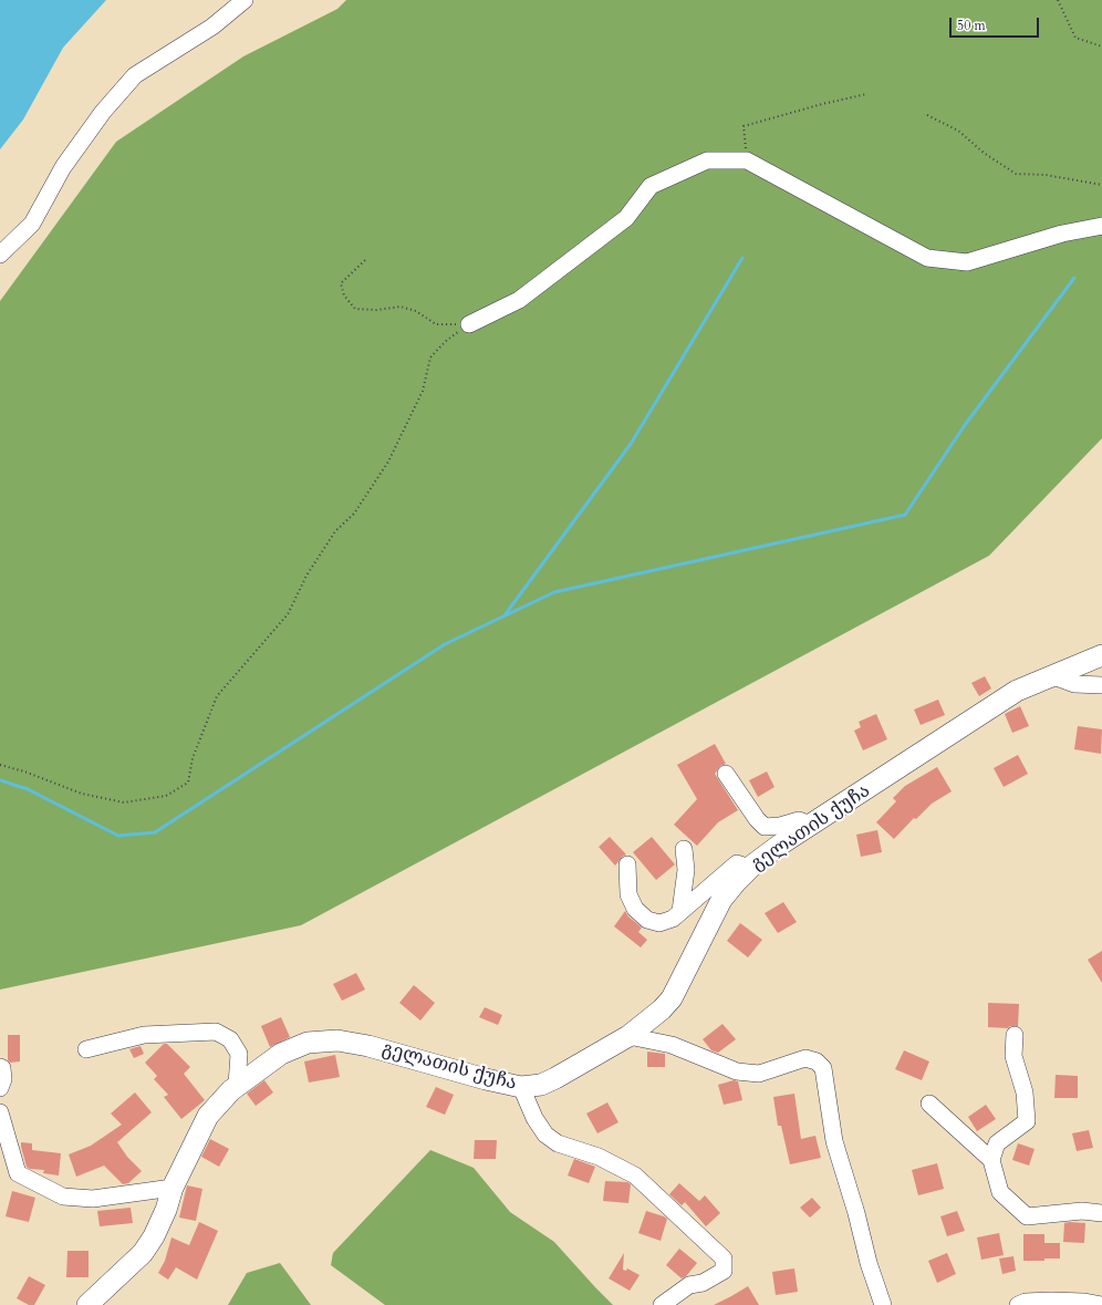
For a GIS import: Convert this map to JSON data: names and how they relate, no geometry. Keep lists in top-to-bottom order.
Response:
{
  "streets": {
    "main road": ["გელათის ქუჩა"]
  },
  "scale_bar": "50 m"
}
